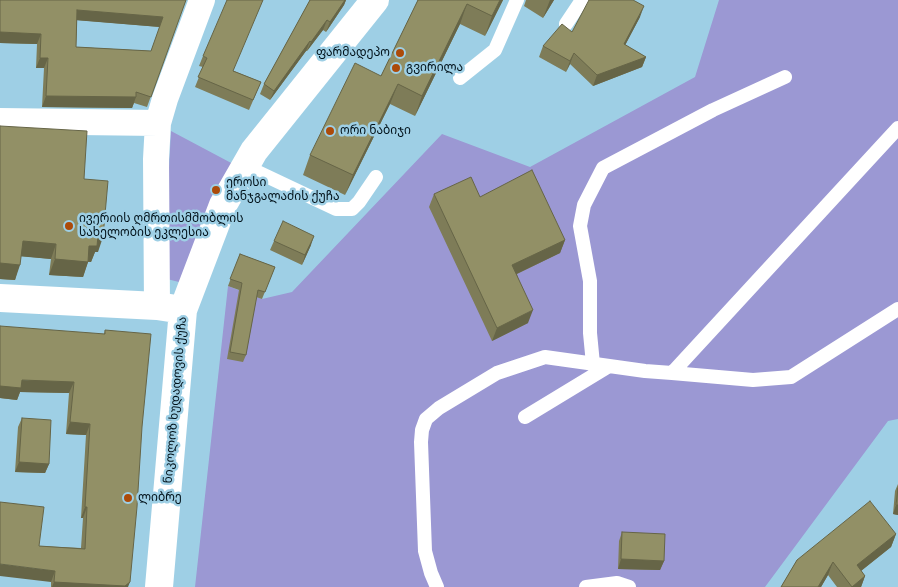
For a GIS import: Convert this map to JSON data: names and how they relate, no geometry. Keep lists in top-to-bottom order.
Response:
{
  "streets": {
    "main road": ["ნიკოლოზ ხუდადოვის ქუჩა"]
  },
  "places": [
    "ფარმადეპო",
    "გვირილა",
    "ორი ნაბიჯი",
    "ეროსი მანჯგალაძის ქუჩა",
    "ივერიის ღმრთისმშობლის სახელობის ეკლესია",
    "ლიბრე"
  ]
}
